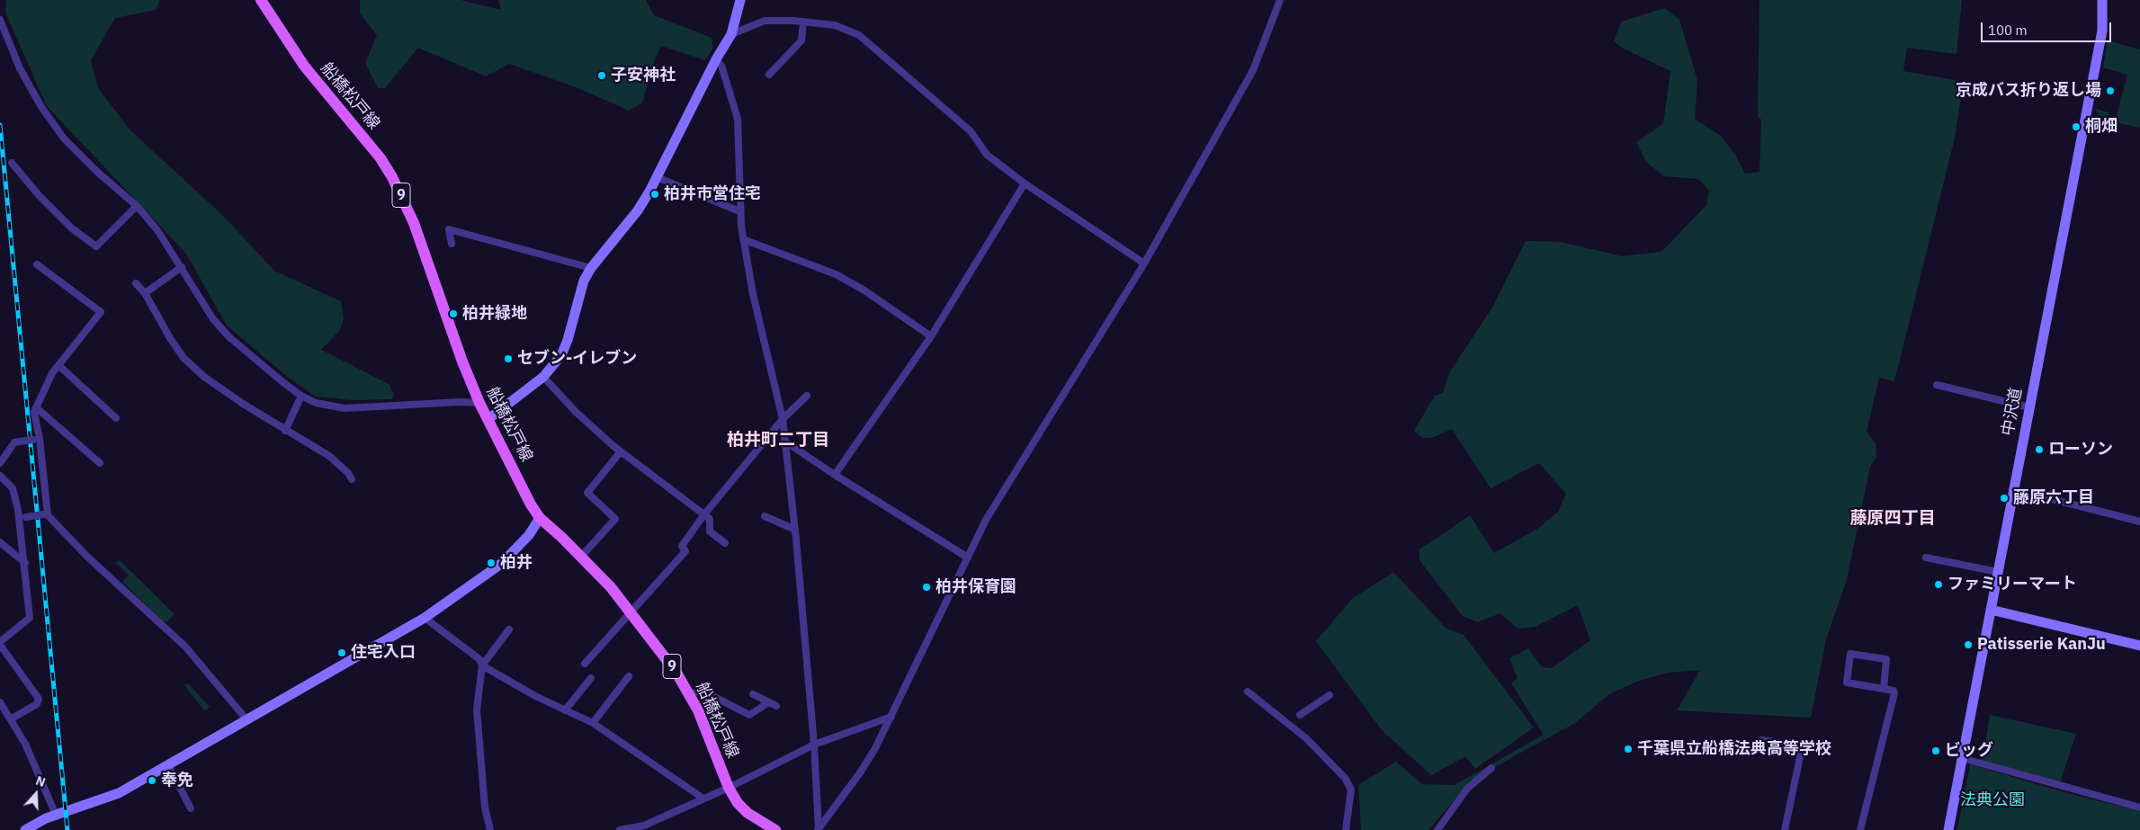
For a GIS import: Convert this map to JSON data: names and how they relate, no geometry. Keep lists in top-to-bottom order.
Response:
{
  "streets": {
    "main road": ["船橋松戸線", "9"],
    "street": ["中沢道"]
  },
  "districts": ["柏井町二丁目", "藤原四丁目"],
  "parks": ["法典公園"],
  "places": [
    "子安神社",
    "京成バス折り返し場",
    "桐畑",
    "柏井市営住宅",
    "柏井緑地",
    "セブン-イレブン",
    "ローソン",
    "藤原六丁目",
    "柏井",
    "ファミリーマート",
    "柏井保育園",
    "Patisserie KanJu",
    "住宅入口",
    "千葉県立船橋法典高等学校",
    "ビッグ",
    "奉免"
  ],
  "scale_bar": "100 m",
  "north": "top"
}
